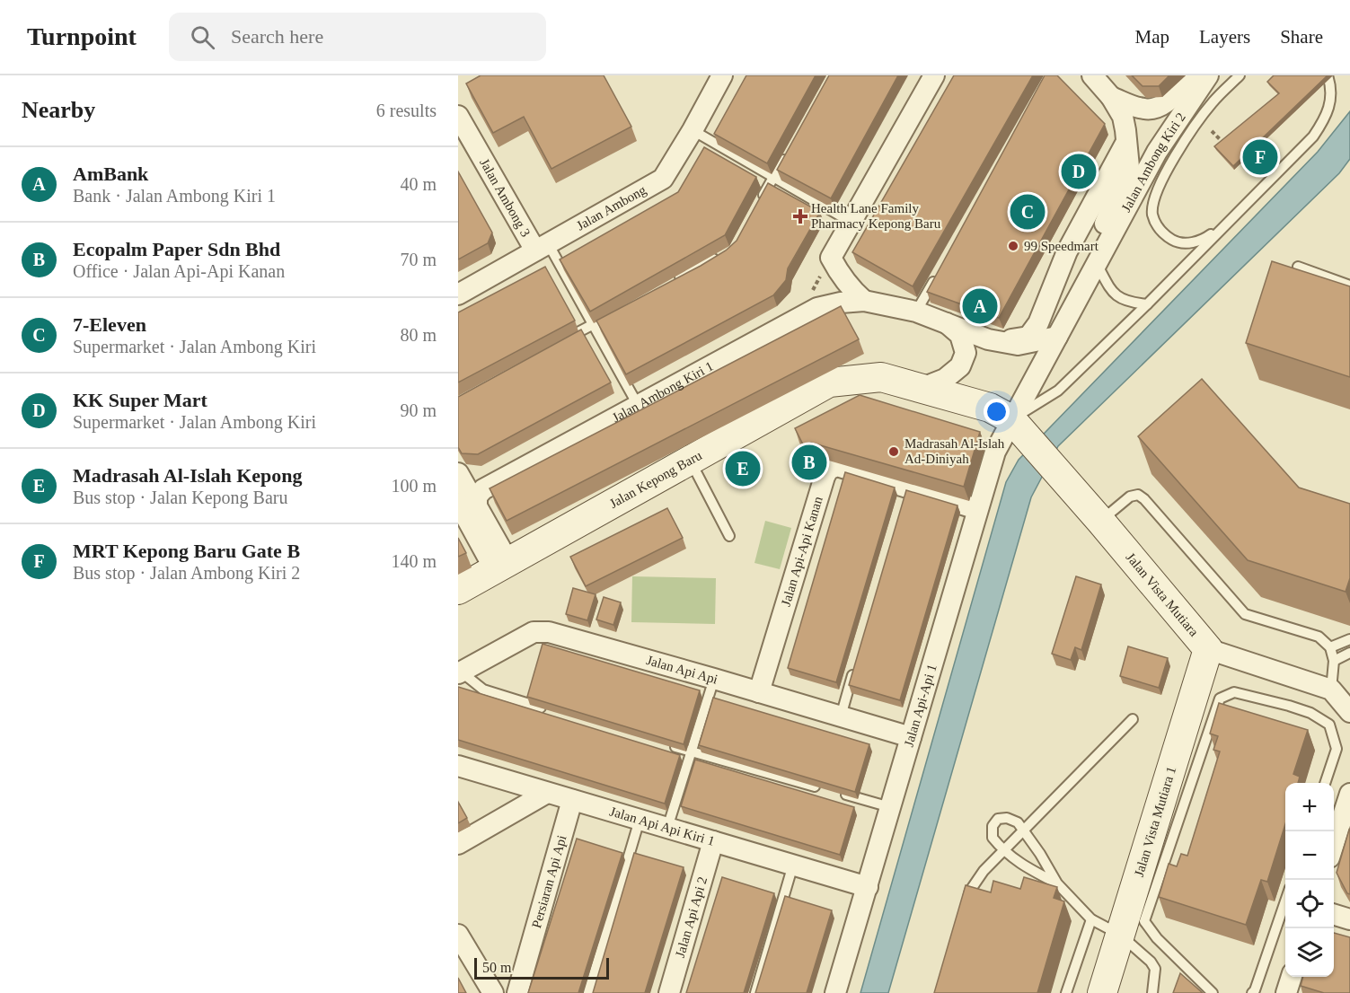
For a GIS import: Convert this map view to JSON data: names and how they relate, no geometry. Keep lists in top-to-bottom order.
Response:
{
  "streets": {
    "street": [
      "Jalan Ambong Kiri 2",
      "Jalan Ambong 3",
      "Jalan Ambong",
      "Jalan Ambong Kiri 1",
      "Jalan Kepong Baru",
      "Jalan Api-Api Kanan",
      "Jalan Vista Mutiara",
      "Jalan Api Api",
      "Jalan Api-Api 1",
      "Jalan Vista Mutiara 1",
      "Jalan Api Api Kiri 1",
      "Persiaran Api Api",
      "Jalan Api Api 2"
    ]
  },
  "crossings": [
    ["Jalan Ambong Kiri 2", "Jalan Ambong Kiri 1"],
    ["Jalan Ambong Kiri 2", "Jalan Kepong Baru"],
    ["Jalan Ambong Kiri 2", "Jalan Vista Mutiara"],
    ["Jalan Ambong Kiri 2", "Jalan Api-Api 1"],
    ["Jalan Ambong 3", "Jalan Ambong"],
    ["Jalan Kepong Baru", "Jalan Vista Mutiara"],
    ["Jalan Kepong Baru", "Jalan Api-Api 1"],
    ["Jalan Api-Api Kanan", "Jalan Api Api"],
    ["Jalan Api-Api Kanan", "Jalan Api-Api 1"],
    ["Jalan Vista Mutiara", "Jalan Api-Api 1"],
    ["Jalan Vista Mutiara", "Jalan Vista Mutiara 1"],
    ["Jalan Api Api", "Jalan Api-Api 1"],
    ["Jalan Api-Api 1", "Jalan Api Api Kiri 1"],
    ["Jalan Api Api Kiri 1", "Persiaran Api Api"],
    ["Jalan Api Api Kiri 1", "Jalan Api Api 2"]
  ],
  "places": {
    "health": ["Health Lane Family Pharmacy Kepong Baru"],
    "other": ["99 Speedmart", "Madrasah Al-Islah Ad-Diniyah"]
  },
  "scale_bar": "50 m",
  "page": {
    "header": "Turnpoint",
    "search": "Search here",
    "nav": ["Map", "Layers", "Share"],
    "heading": ["Nearby", "6 results"],
    "pins": [
      "F",
      "D",
      "C",
      "A",
      "B",
      "E"
    ],
    "list": [
      {
        "mark": "A",
        "name": "AmBank",
        "note": "Bank · Jalan Ambong Kiri 1",
        "value": "40 m"
      },
      {
        "mark": "B",
        "name": "Ecopalm Paper Sdn Bhd",
        "note": "Office · Jalan Api-Api Kanan",
        "value": "70 m"
      },
      {
        "mark": "C",
        "name": "7-Eleven",
        "note": "Supermarket · Jalan Ambong Kiri",
        "value": "80 m"
      },
      {
        "mark": "D",
        "name": "KK Super Mart",
        "note": "Supermarket · Jalan Ambong Kiri",
        "value": "90 m"
      },
      {
        "mark": "E",
        "name": "Madrasah Al-Islah Kepong",
        "note": "Bus stop · Jalan Kepong Baru",
        "value": "100 m"
      },
      {
        "mark": "F",
        "name": "MRT Kepong Baru Gate B",
        "note": "Bus stop · Jalan Ambong Kiri 2",
        "value": "140 m"
      }
    ],
    "map_buttons": ["+", "−"],
    "scale": "50 m"
  }
}
